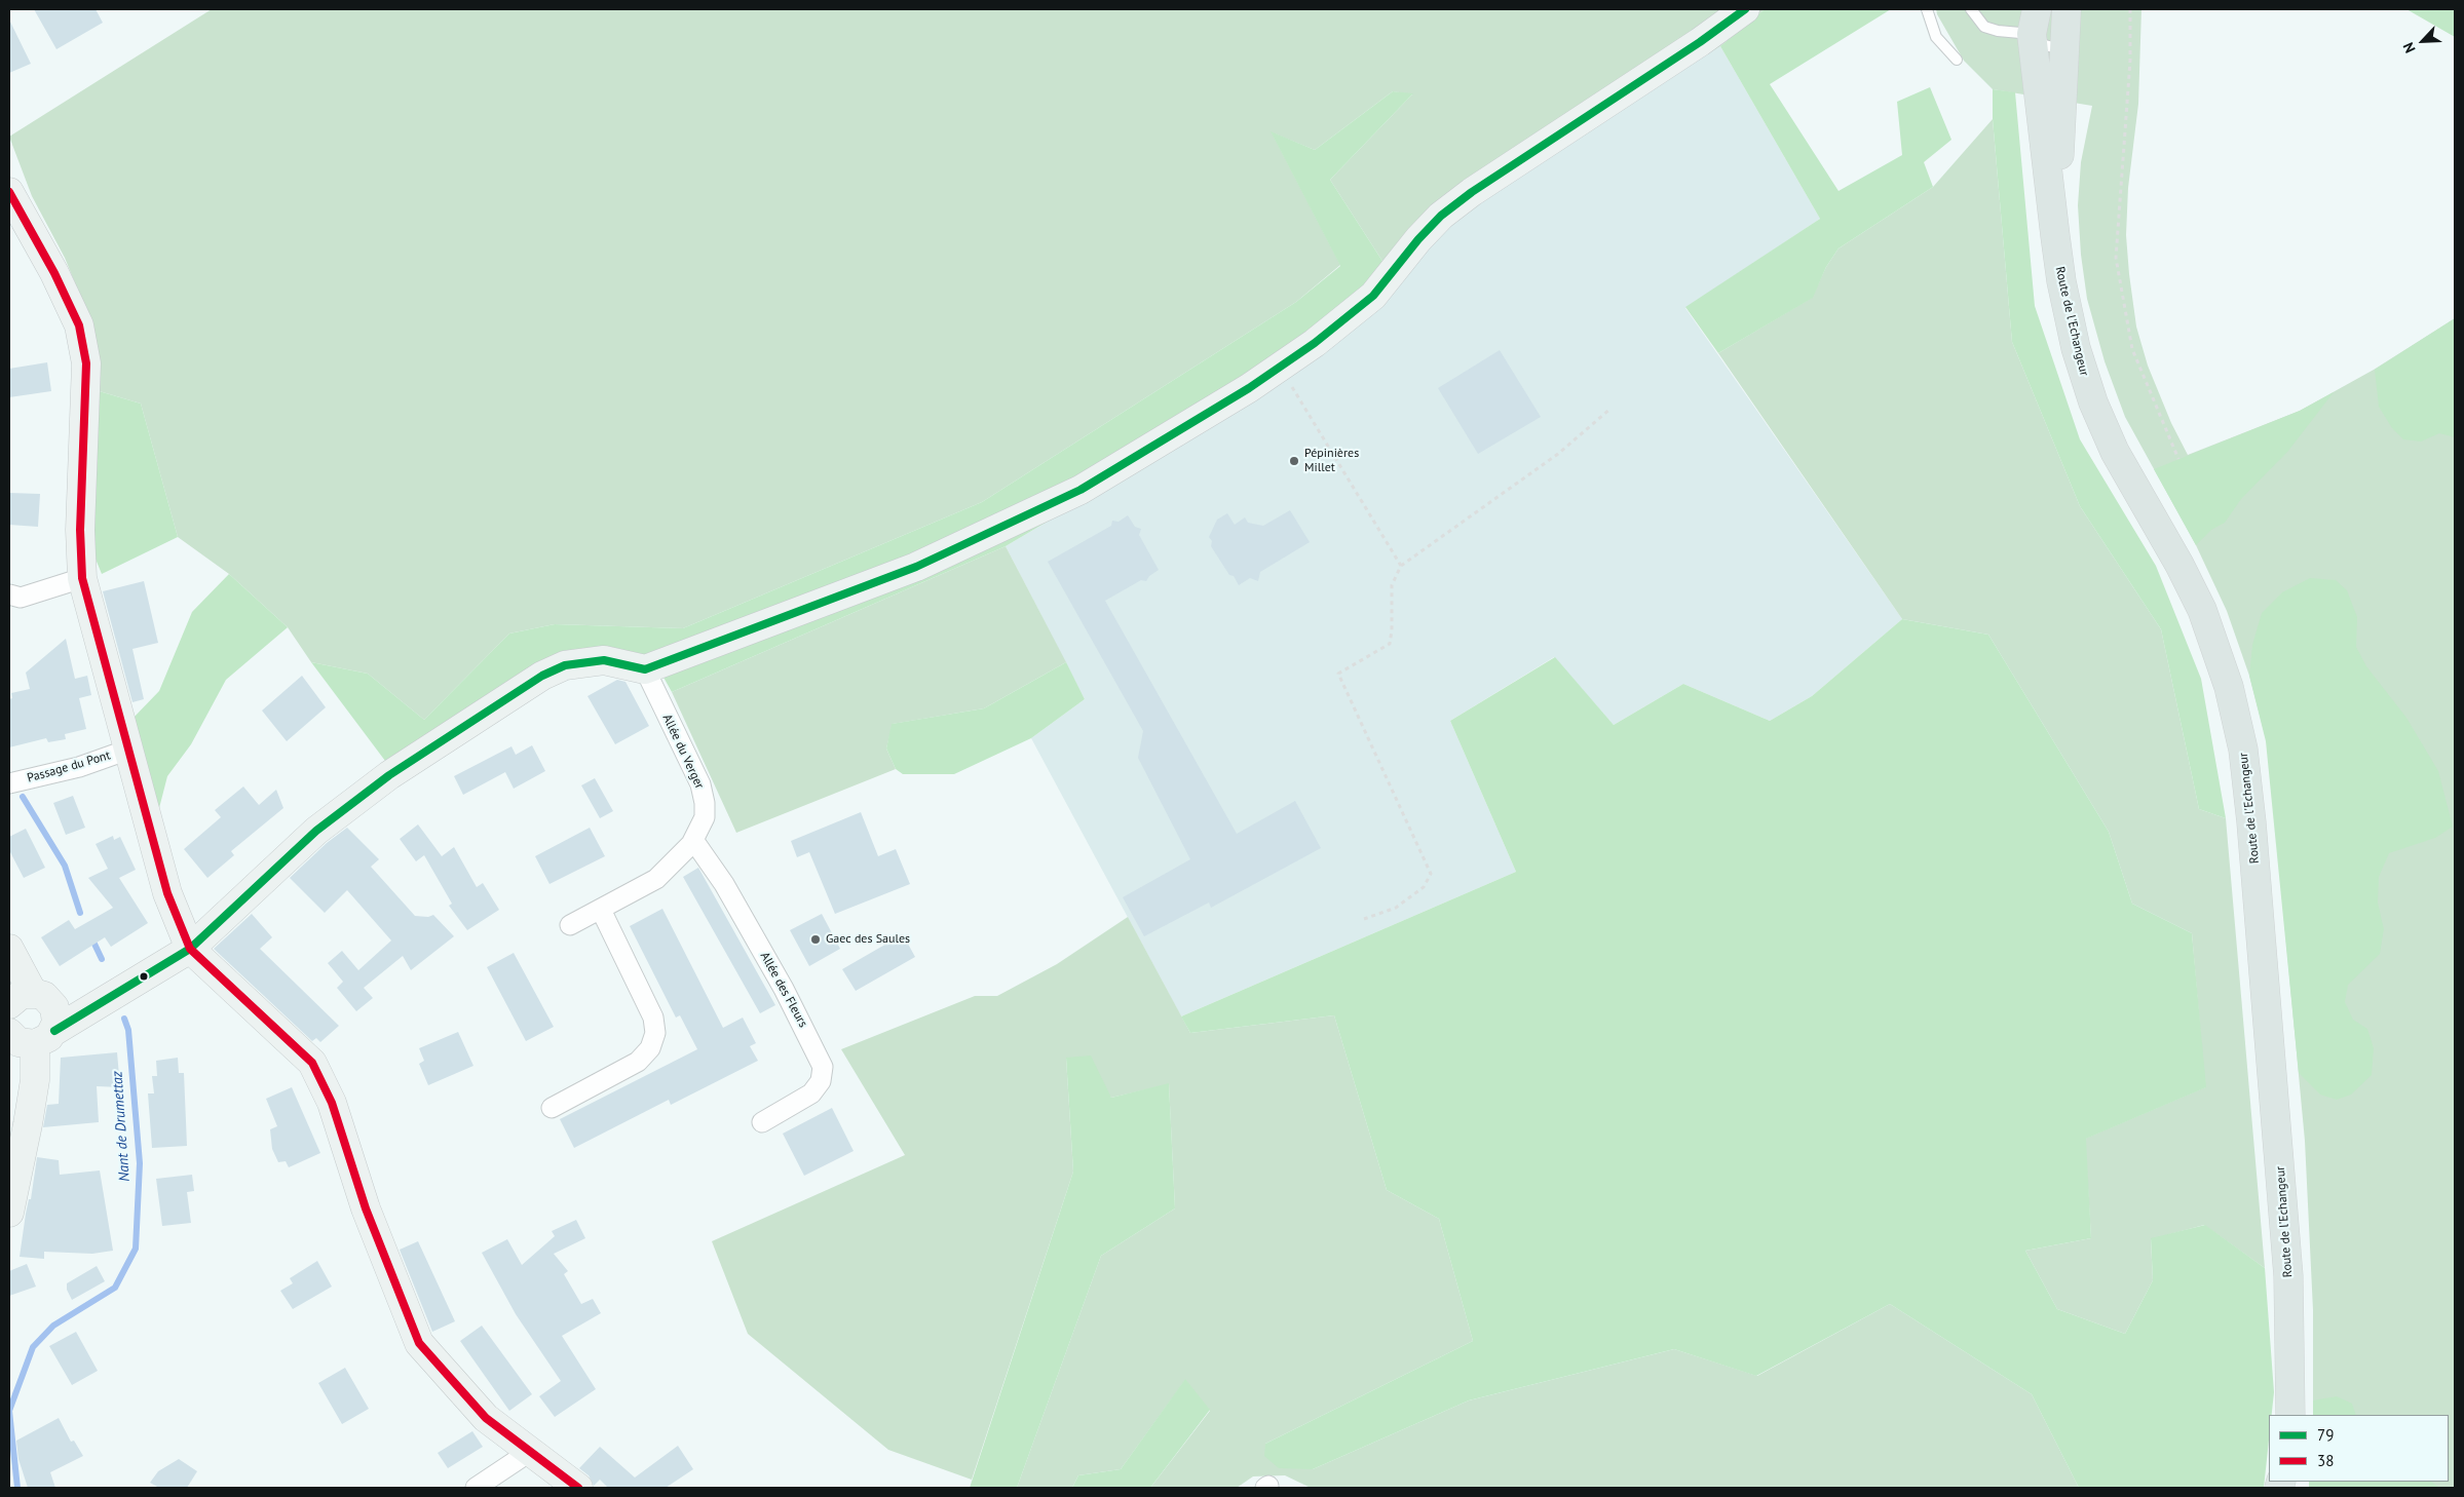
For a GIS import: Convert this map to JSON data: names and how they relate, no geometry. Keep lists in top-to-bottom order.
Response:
{
  "streets": {
    "main road": ["Route de l'Echangeur"],
    "street": ["Allée du Verger", "Passage du Pont", "Allée des Fleurs"]
  },
  "crossings": [
    ["Allée du Verger", "Allée des Fleurs"]
  ],
  "water": ["Nant de Drumettaz"],
  "places": ["Pépinières Millet", "Gaec des Saules"],
  "lines": ["transit line 79", "transit line 38"],
  "legend": ["79", "38"],
  "north": "bottom left"
}
